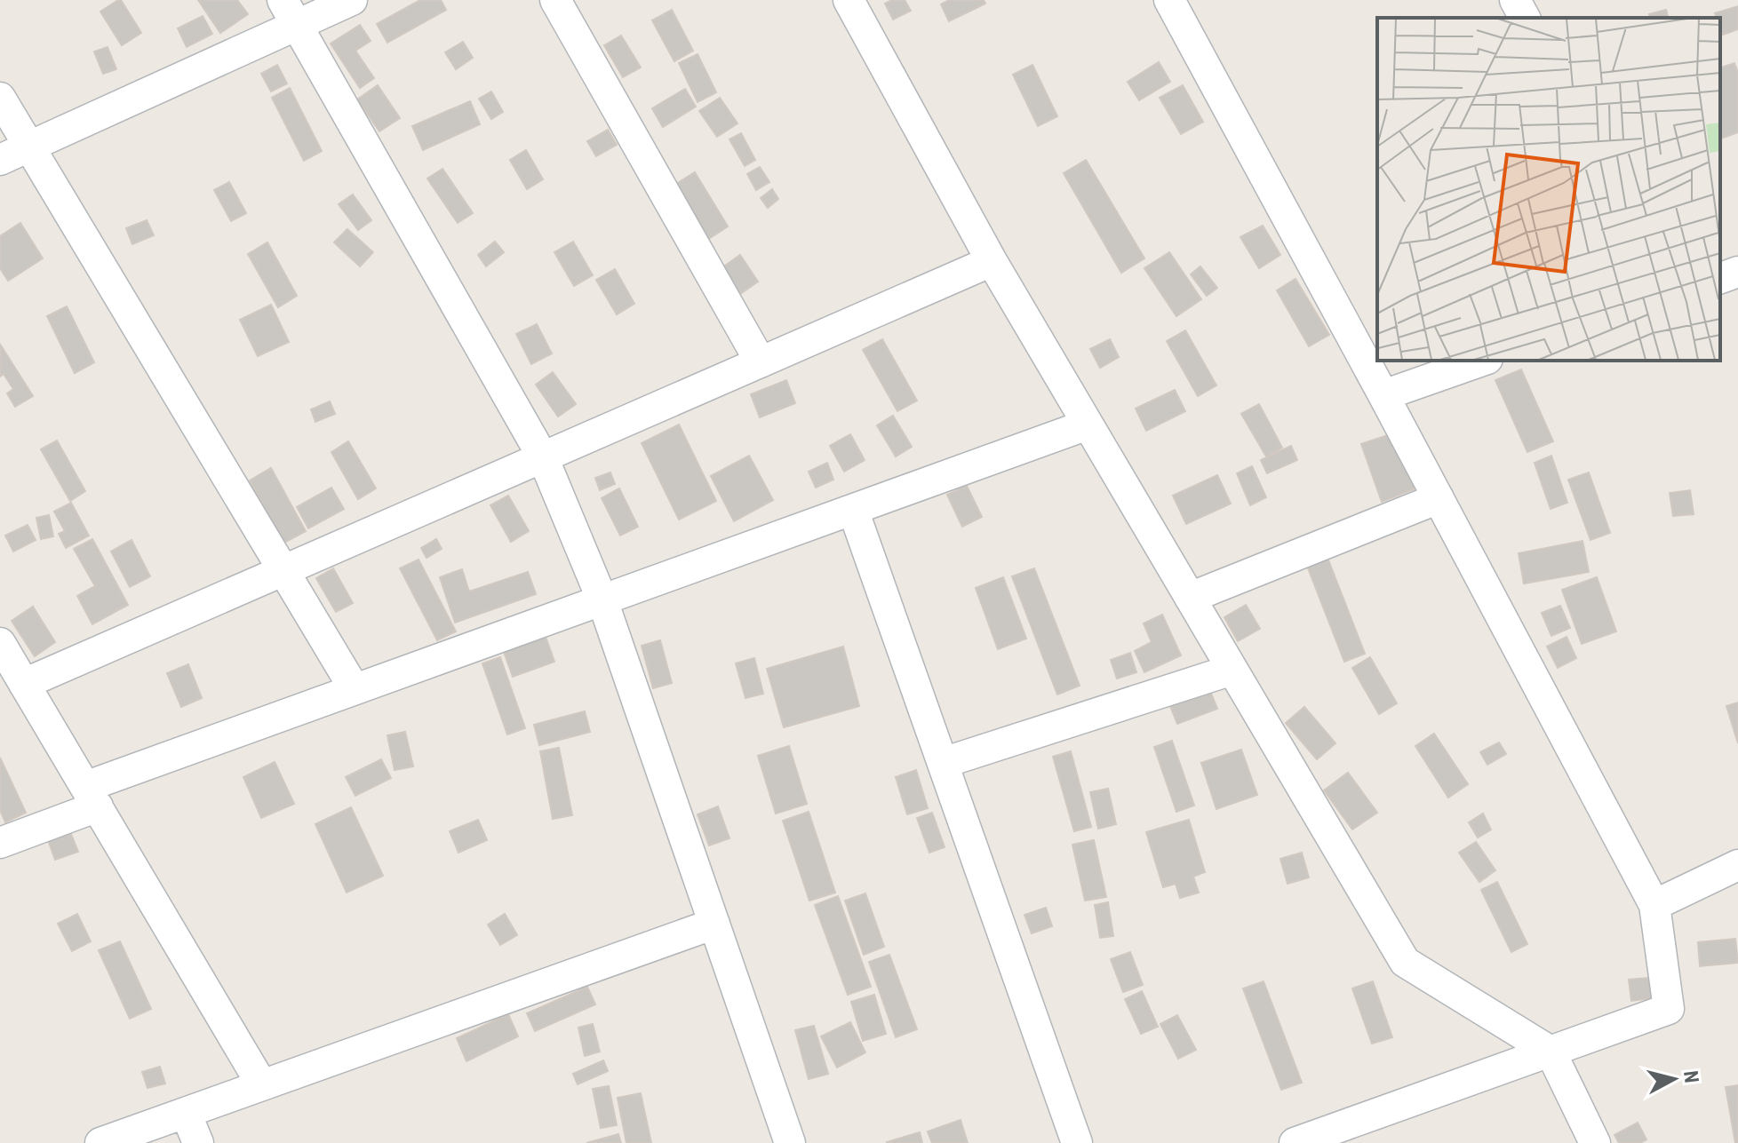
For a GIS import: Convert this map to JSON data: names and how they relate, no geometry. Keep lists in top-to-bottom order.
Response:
{
  "north": "right"
}
